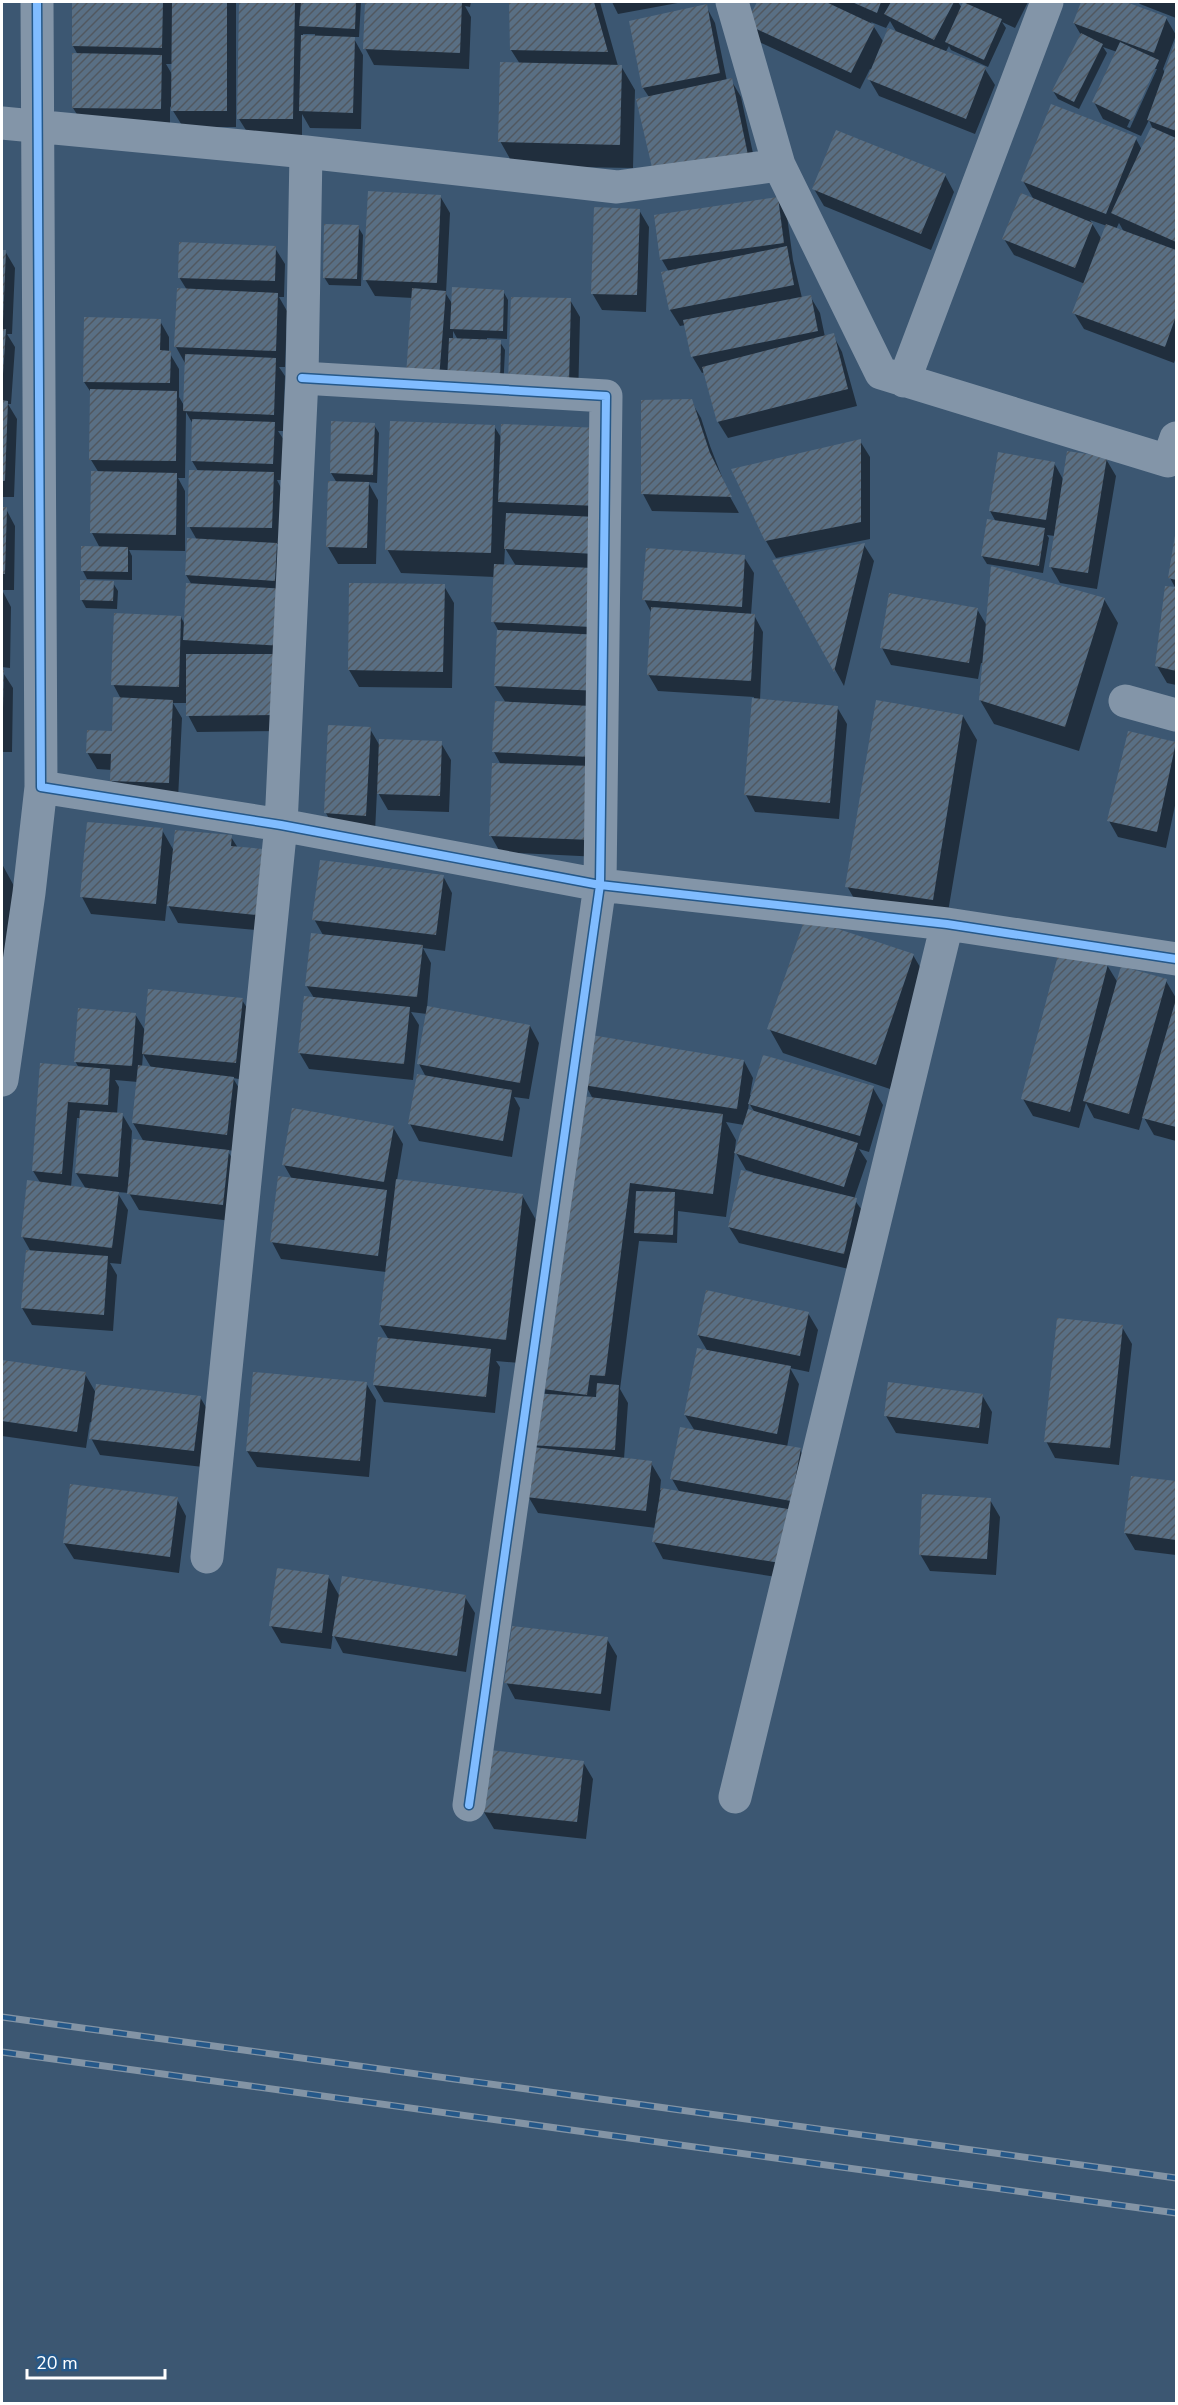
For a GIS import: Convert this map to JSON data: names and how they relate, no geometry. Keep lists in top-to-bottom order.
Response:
{
  "scale_bar": "20 m"
}
